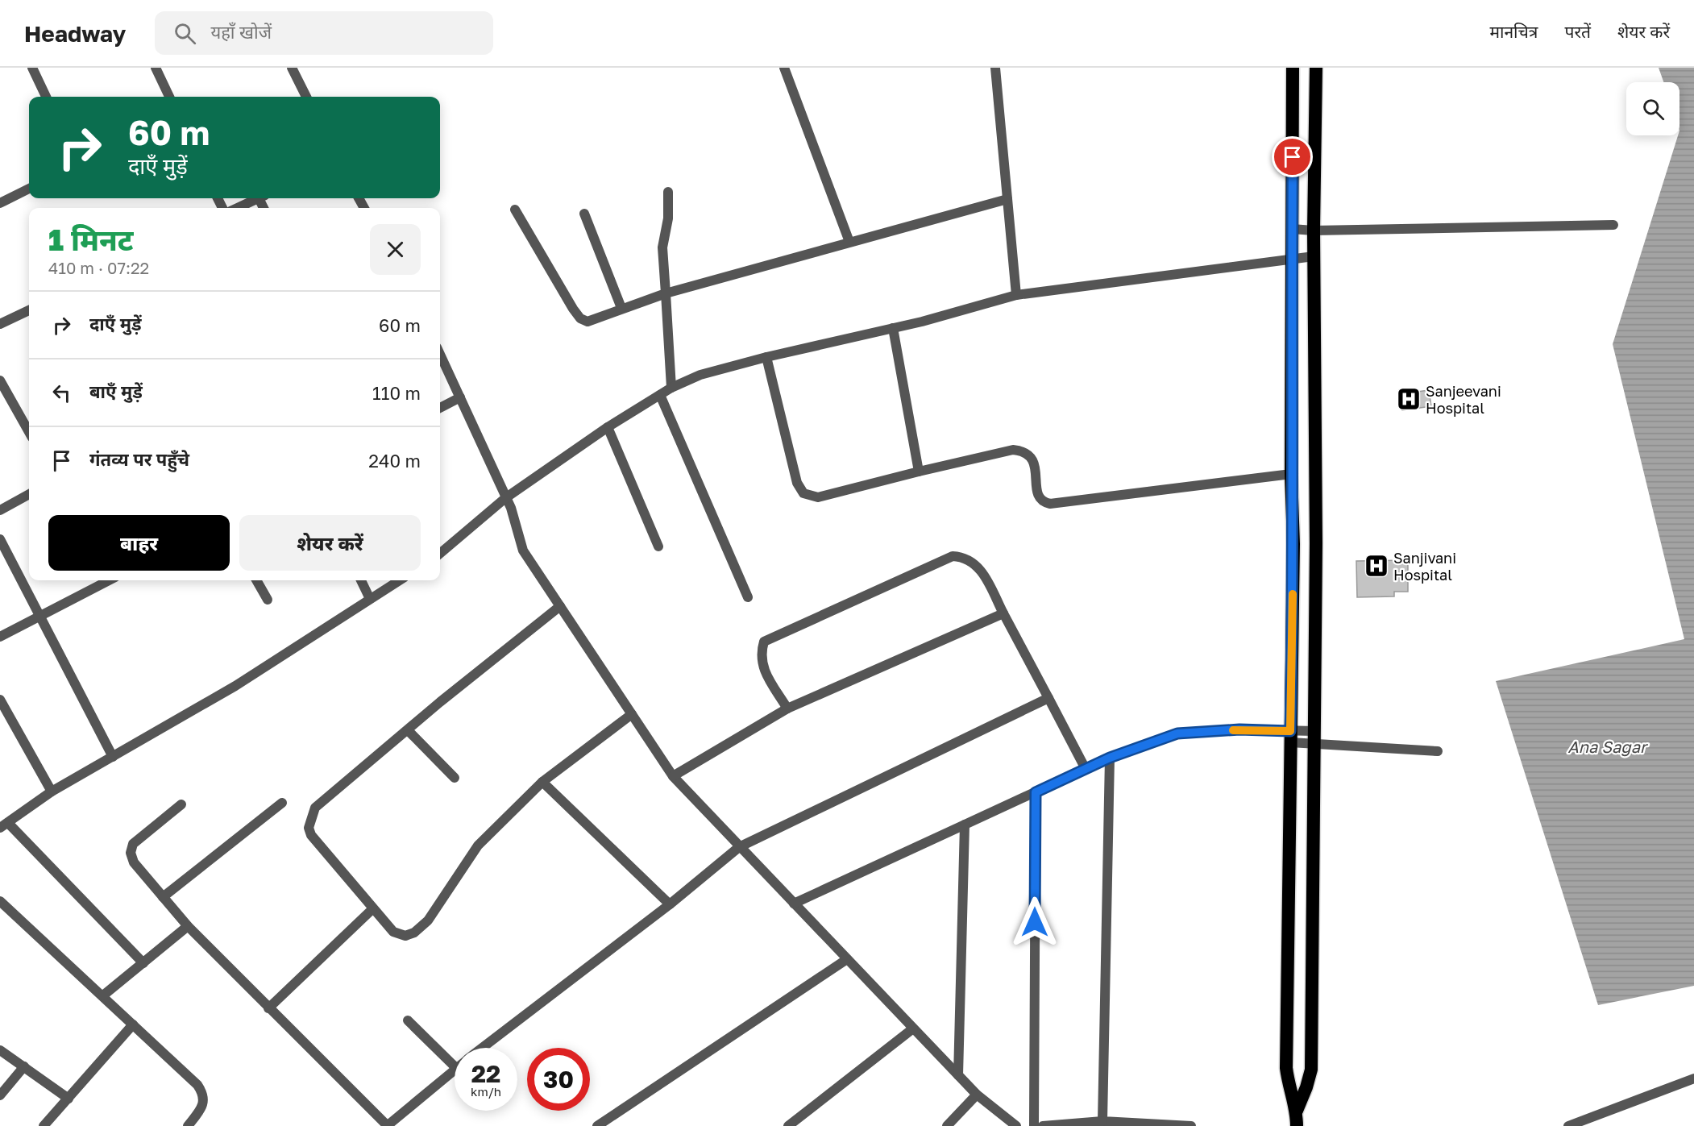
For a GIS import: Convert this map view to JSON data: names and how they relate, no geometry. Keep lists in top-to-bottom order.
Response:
{
  "water": ["Ana Sagar"],
  "places": {
    "hospital": ["Sanjeevani Hospital", "Sanjivani Hospital"]
  },
  "page": {
    "header": "Headway",
    "search": "यहाँ खोजें",
    "nav": ["मानचित्र", "परतें", "शेयर करें"],
    "turn": ["60 m", "दाएँ मुड़ें"],
    "heading": ["1 मिनट", "410 m · 07:22"],
    "list": [
      {
        "name": "दाएँ मुड़ें",
        "value": "60 m"
      },
      {
        "name": "बाएँ मुड़ें",
        "value": "110 m"
      },
      {
        "name": "गंतव्य पर पहुँचे",
        "value": "240 m"
      }
    ],
    "buttons": ["बाहर", "शेयर करें"],
    "speed": "22 km/h",
    "limit": "30"
  }
}
